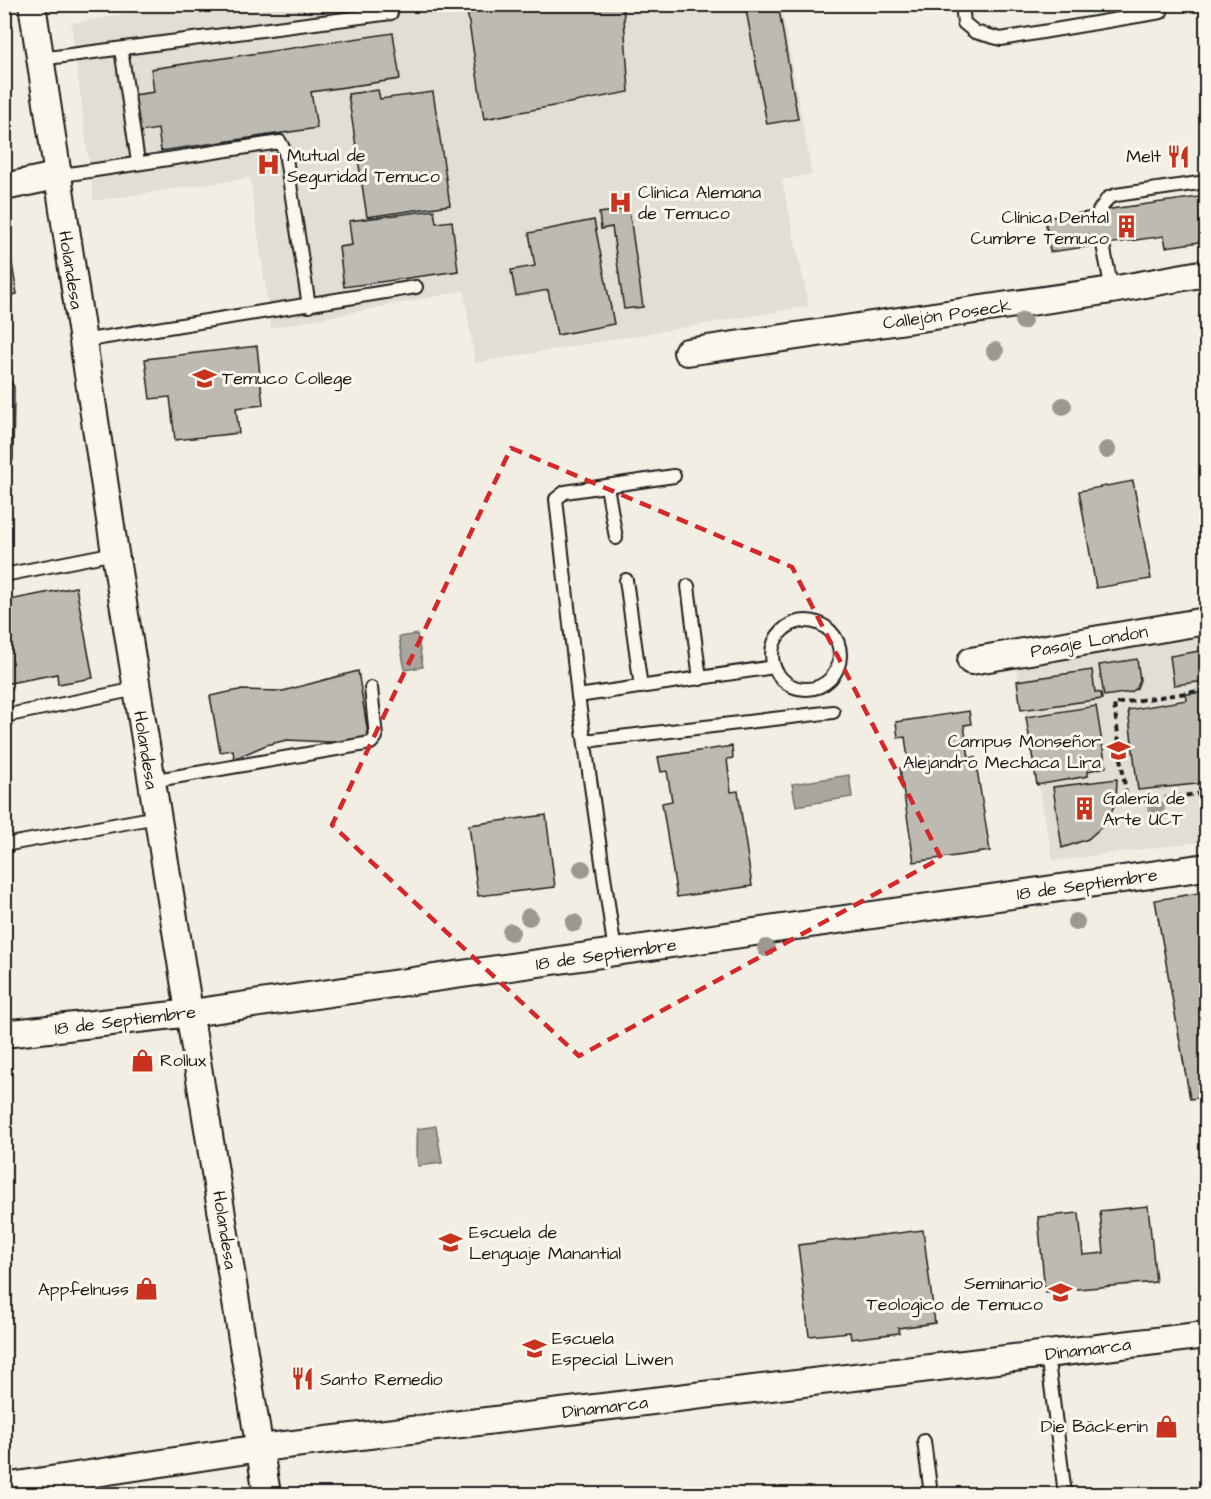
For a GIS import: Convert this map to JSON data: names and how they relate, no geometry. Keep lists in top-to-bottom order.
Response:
{
  "streets": {
    "street": [
      "Holandesa",
      "Callejón Poseck",
      "Pasaje London",
      "18 de Septiembre",
      "Dinamarca"
    ]
  },
  "crossings": [
    ["Holandesa", "18 de Septiembre"],
    ["Holandesa", "Dinamarca"]
  ],
  "places": {
    "restaurant": ["Melt", "Santo Remedio"],
    "hospital": ["Mutual de Seguridad Temuco", "Clínica Alemana de Temuco"],
    "building": ["Clínica Dental Cumbre Temuco", "Galería de Arte UCT"],
    "school or university": [
      "Temuco College",
      "Campus Monseñor Alejandro Mechaca Lira",
      "Escuela de Lenguaje Manantial",
      "Seminario Teologico de Temuco",
      "Escuela Especial Liwen"
    ],
    "shop": ["Rollux", "Appfelnuss", "Die Bäckerin"]
  }
}
